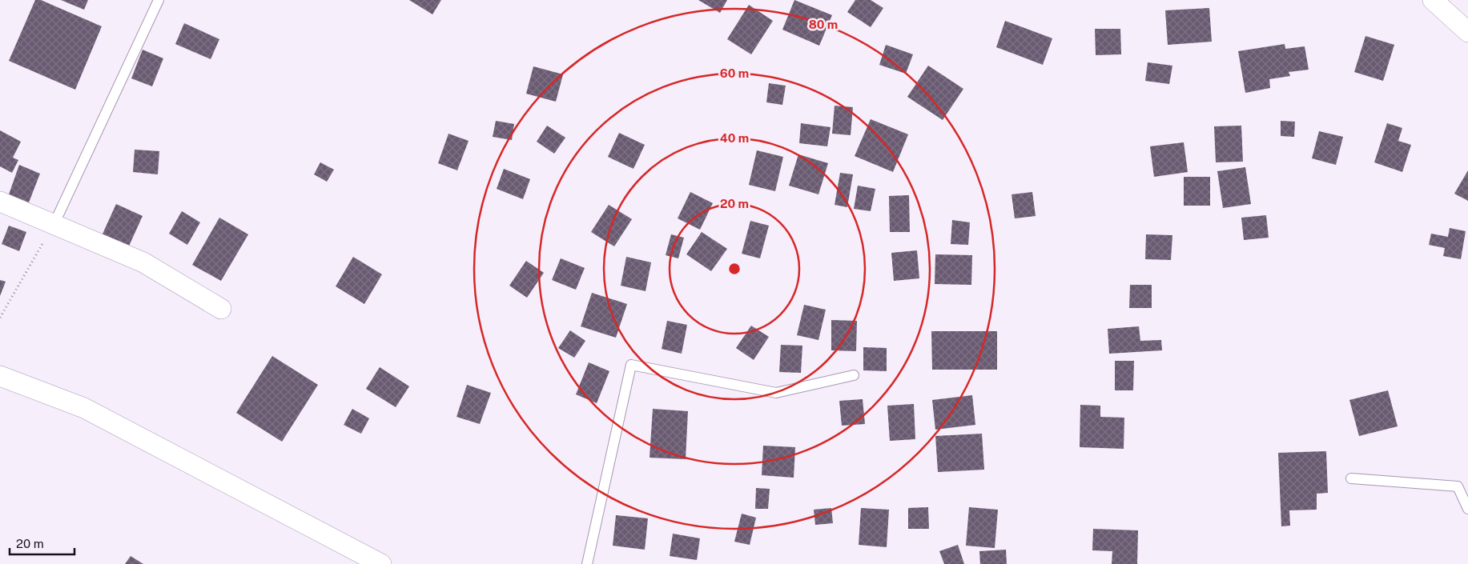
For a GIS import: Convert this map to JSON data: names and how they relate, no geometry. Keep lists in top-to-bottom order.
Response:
{
  "scale_bar": "20 m",
  "rings": [
    "80 m",
    "60 m",
    "40 m",
    "20 m"
  ]
}
